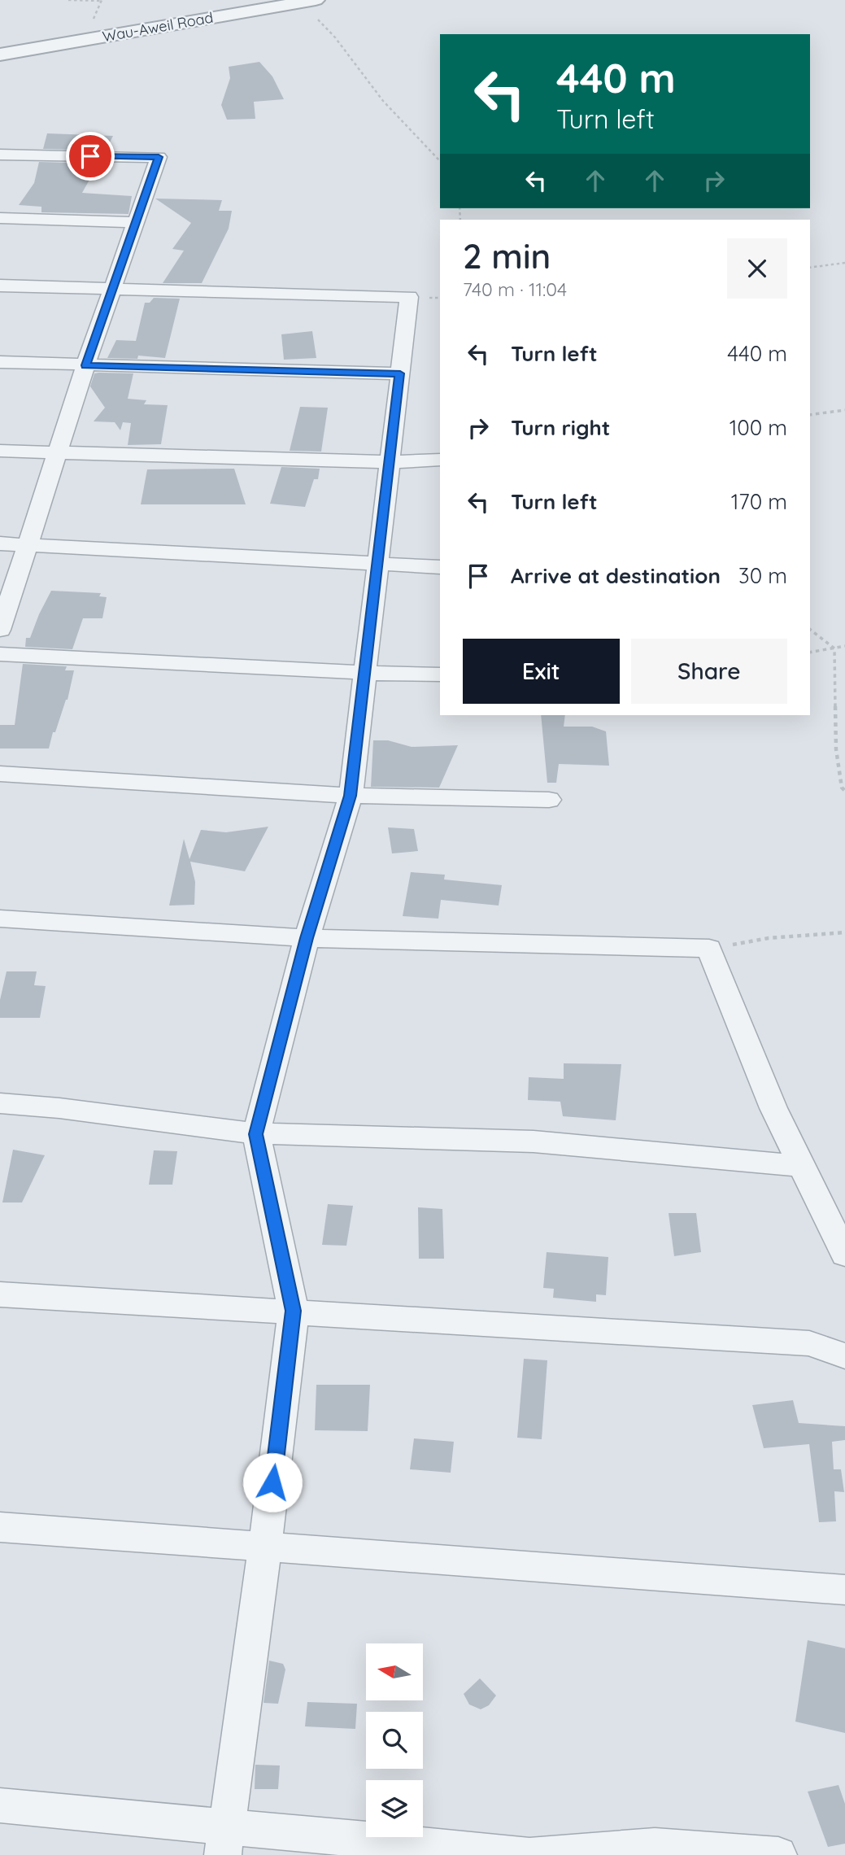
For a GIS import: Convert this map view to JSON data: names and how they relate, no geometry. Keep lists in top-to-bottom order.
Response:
{
  "streets": {
    "street": ["Wau-Aweil Road"]
  },
  "north": "left",
  "page": {
    "turn": ["440 m", "Turn left"],
    "heading": ["2 min", "740 m · 11:04"],
    "list": [
      {
        "name": "Turn left",
        "value": "440 m"
      },
      {
        "name": "Turn right",
        "value": "100 m"
      },
      {
        "name": "Turn left",
        "value": "170 m"
      },
      {
        "name": "Arrive at destination",
        "value": "30 m"
      }
    ],
    "buttons": ["Exit", "Share"]
  }
}
